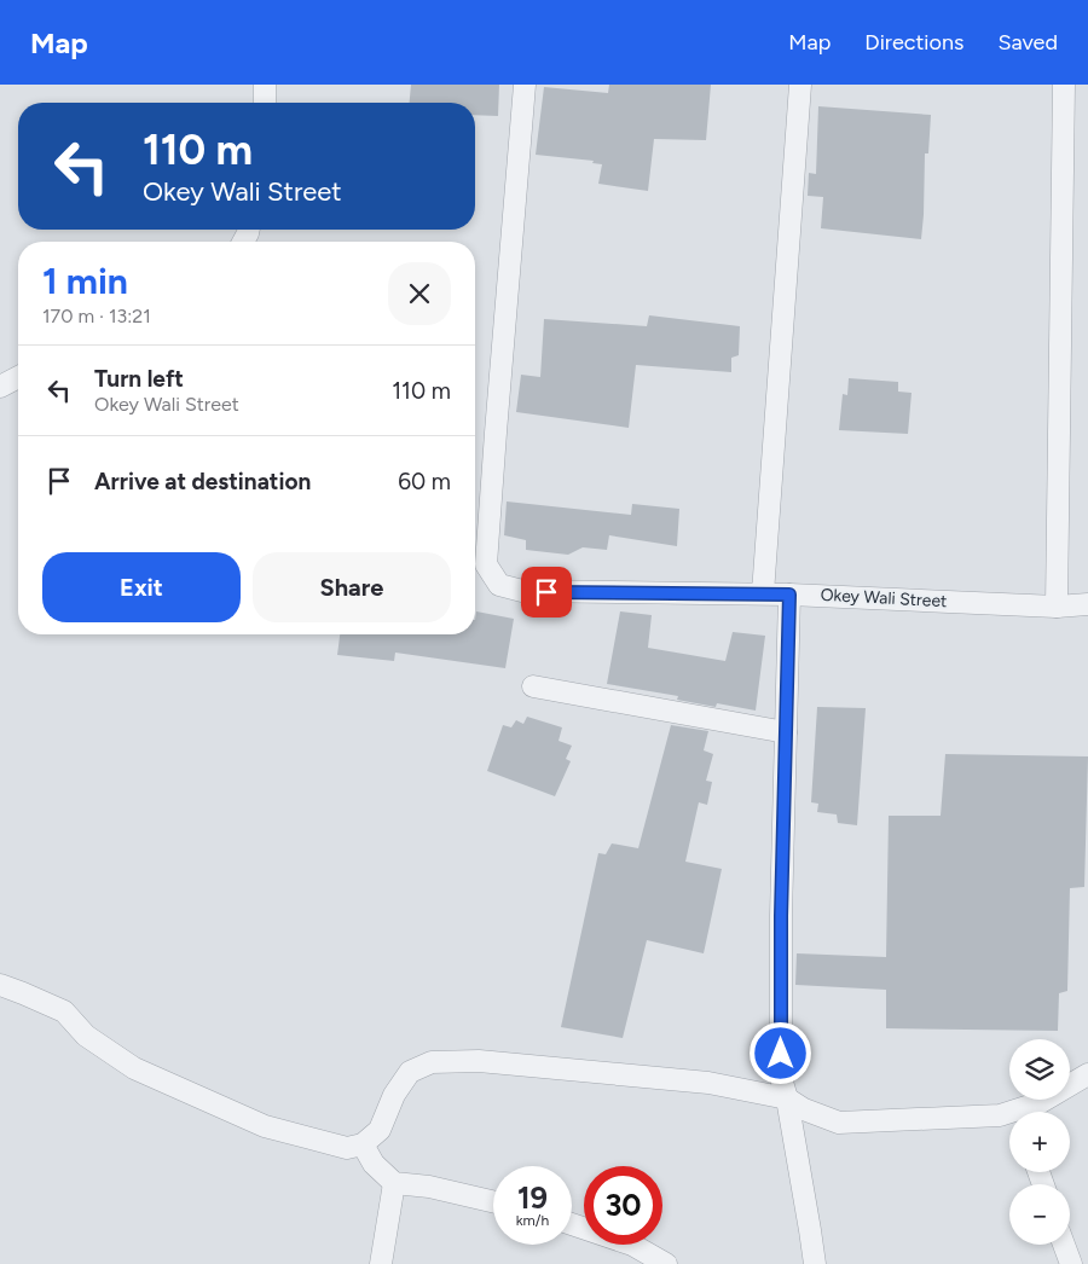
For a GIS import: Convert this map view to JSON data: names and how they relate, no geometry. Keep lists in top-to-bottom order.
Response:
{
  "streets": {
    "street": ["Okey Wali Street"]
  },
  "page": {
    "header": "Map",
    "nav": ["Map", "Directions", "Saved"],
    "turn": ["110 m", "Okey Wali Street"],
    "heading": ["1 min", "170 m · 13:21"],
    "list": [
      {
        "name": "Turn left",
        "note": "Okey Wali Street",
        "value": "110 m"
      },
      {
        "name": "Arrive at destination",
        "value": "60 m"
      }
    ],
    "buttons": ["Exit", "Share"],
    "map_buttons": ["+", "−"],
    "speed": "19 km/h",
    "limit": "30"
  }
}
